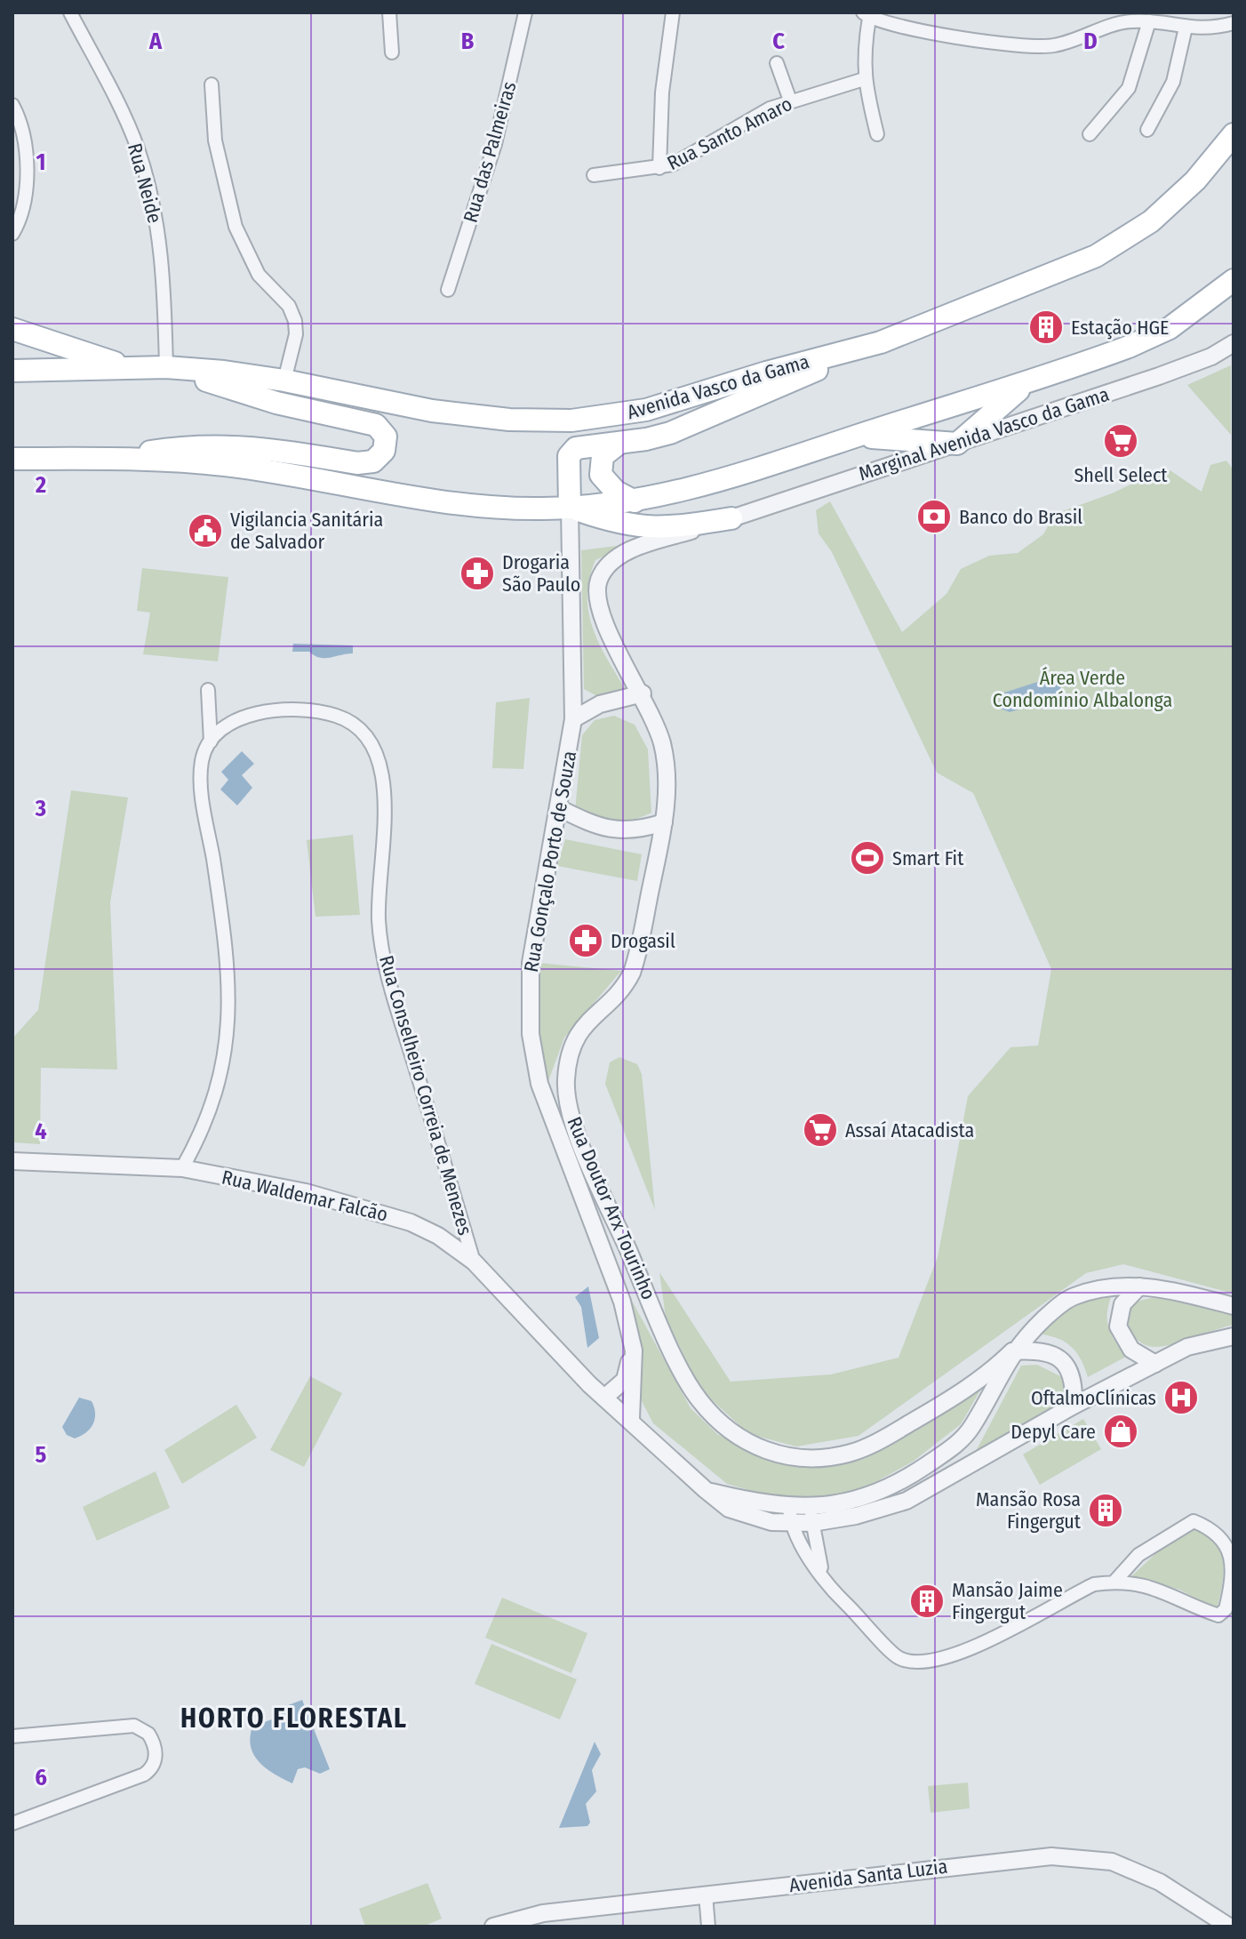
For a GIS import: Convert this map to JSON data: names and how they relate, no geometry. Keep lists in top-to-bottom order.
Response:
{
  "streets": {
    "main road": ["Avenida Vasco da Gama"],
    "street": [
      "Rua Santo Amaro",
      "Rua das Palmeiras",
      "Rua Neide",
      "Marginal Avenida Vasco da Gama",
      "Rua Gonçalo Porto de Souza",
      "Rua Conselheiro Correia de Menezes",
      "Rua Waldemar Falcão",
      "Rua Doutor Arx Tourinho",
      "Avenida Santa Luzia"
    ]
  },
  "crossings": [
    ["Rua Neide", "Avenida Vasco da Gama"],
    ["Marginal Avenida Vasco da Gama", "Rua Doutor Arx Tourinho"],
    ["Rua Gonçalo Porto de Souza", "Rua Waldemar Falcão"],
    ["Rua Conselheiro Correia de Menezes", "Rua Waldemar Falcão"]
  ],
  "districts": ["HORTO FLORESTAL"],
  "parks": ["Área Verde Condomínio Albalonga"],
  "places": {
    "building": ["Estação HGE", "Mansão Rosa Fingergut", "Mansão Jaime Fingergut"],
    "supermarket": ["Shell Select", "Assaí Atacadista"],
    "bank": ["Banco do Brasil"],
    "public building": ["Vigilancia Sanitária de Salvador"],
    "pharmacy": ["Drogaria São Paulo", "Drogasil"],
    "sports": ["Smart Fit"],
    "hospital": ["OftalmoClínicas"],
    "shop": ["Depyl Care"]
  },
  "grid": {
    "columns": [
      "A",
      "B",
      "C",
      "D"
    ],
    "rows": [
      "1",
      "2",
      "3",
      "4",
      "5",
      "6"
    ]
  }
}
